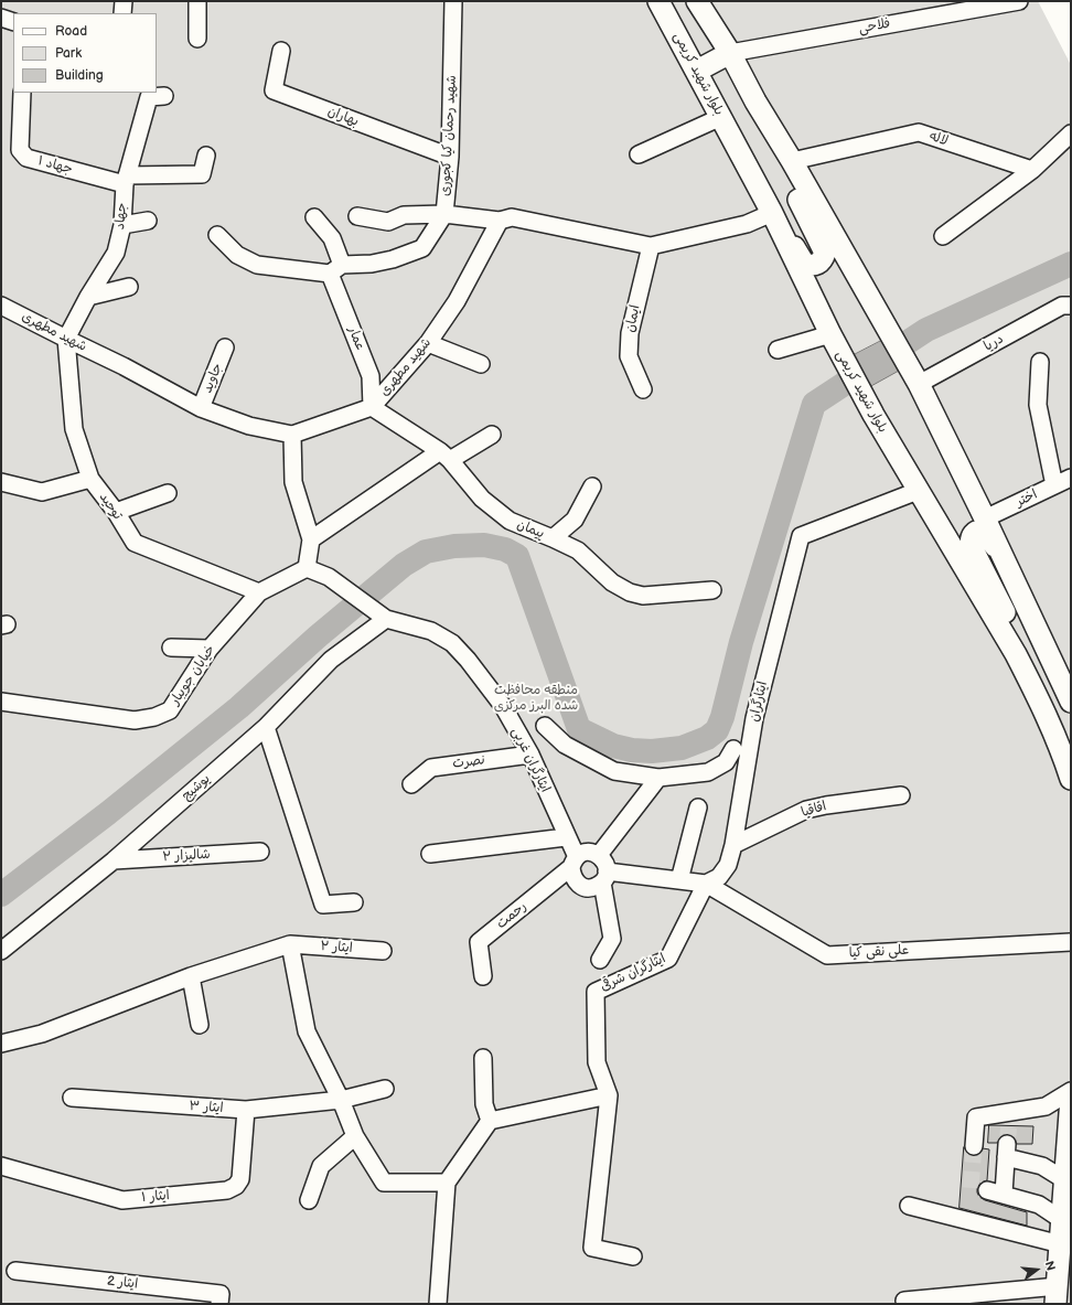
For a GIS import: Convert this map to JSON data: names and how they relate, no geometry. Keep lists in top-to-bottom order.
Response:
{
  "streets": {
    "main road": ["بلوار شهید کریمی"],
    "street": [
      "فلاحی",
      "بهاران",
      "شهید رحمان کیا کجوری",
      "لاله",
      "جهاد ۱",
      "جهاد",
      "ایمان",
      "شهید مطهری",
      "عمار",
      "دریا",
      "جاوید",
      "اختر",
      "توحید",
      "پیمان",
      "خیابان جویبار",
      "ایثارگران",
      "ایثارگران غربی",
      "نصرت",
      "یوشیج",
      "اقاقیا",
      "شالیزار ۲",
      "رحمت",
      "ایثار ۲",
      "علی نقی کیا",
      "ایثارگران شرقی",
      "ایثار ۳",
      "ایثار ۱",
      "ایثار 2"
    ]
  },
  "crossings": [
    ["بلوار شهید کریمی", "ایثارگران"],
    ["بهاران", "شهید رحمان کیا کجوری"],
    ["شهید رحمان کیا کجوری", "شهید مطهری"],
    ["جهاد ۱", "جهاد"],
    ["جهاد", "شهید مطهری"],
    ["جهاد", "توحید"],
    ["شهید مطهری", "عمار"],
    ["شهید مطهری", "جاوید"],
    ["شهید مطهری", "توحید"],
    ["شهید مطهری", "پیمان"],
    ["عمار", "پیمان"],
    ["توحید", "خیابان جویبار"],
    ["ایثارگران", "اقاقیا"],
    ["ایثارگران", "علی نقی کیا"],
    ["ایثارگران", "ایثارگران شرقی"],
    ["ایثارگران غربی", "نصرت"],
    ["ایثارگران غربی", "یوشیج"],
    ["ایثارگران غربی", "رحمت"],
    ["یوشیج", "شالیزار ۲"],
    ["علی نقی کیا", "ایثارگران شرقی"],
    ["ایثار ۳", "ایثار ۱"]
  ],
  "parks": ["منطقه محافظت شده البرز مرکزی"],
  "legend": ["Road", "Park", "Building"],
  "north": "right"
}
